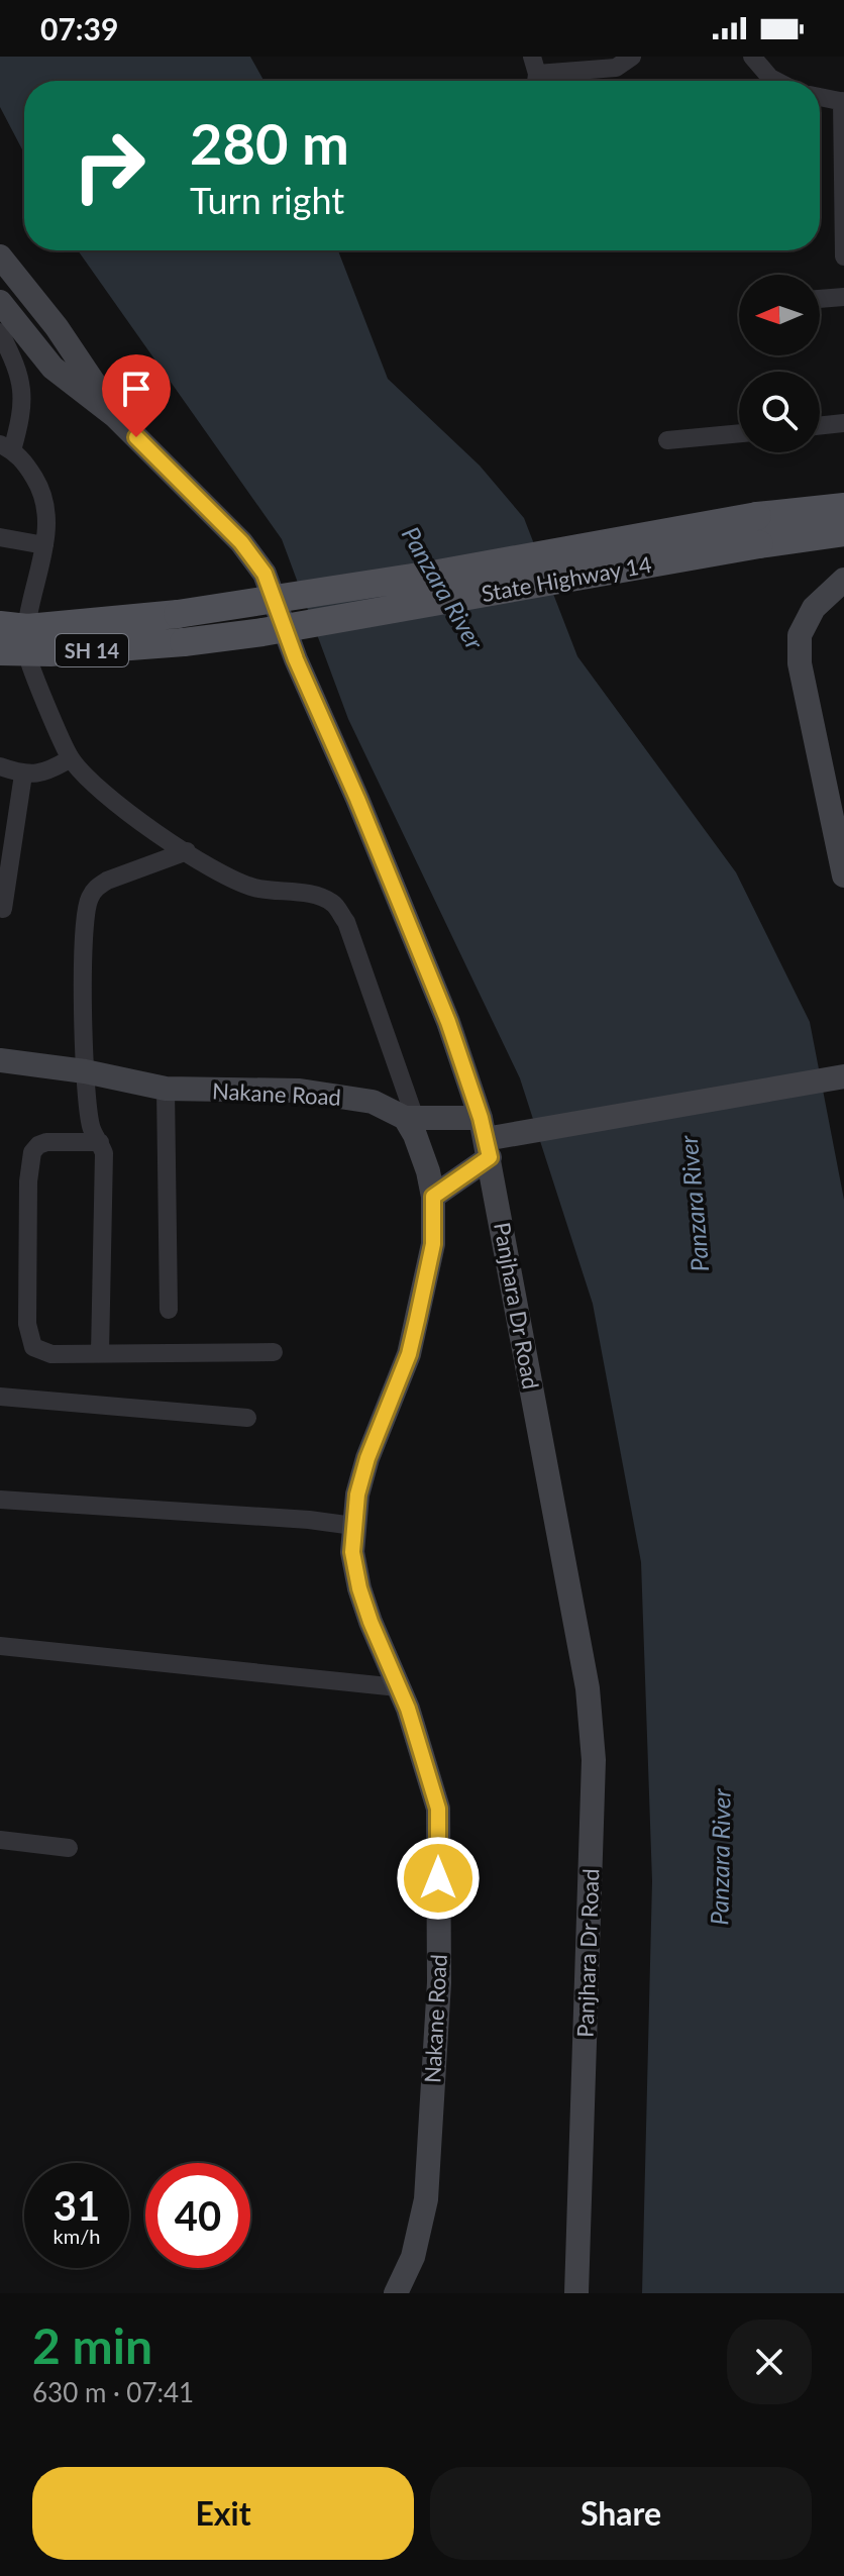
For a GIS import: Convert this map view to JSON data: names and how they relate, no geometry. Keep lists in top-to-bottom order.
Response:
{
  "streets": {
    "main road": ["State Highway 14", "SH 14"],
    "street": ["Nakane Road", "Panjhara Dr Road"]
  },
  "water": ["Panzara River"],
  "north": "left",
  "page": {
    "status": "07:39",
    "turn": ["280 m", "Turn right"],
    "speed": "31 km/h",
    "limit": "40",
    "heading": ["2 min", "630 m · 07:41"],
    "buttons": ["Exit", "Share"]
  }
}
